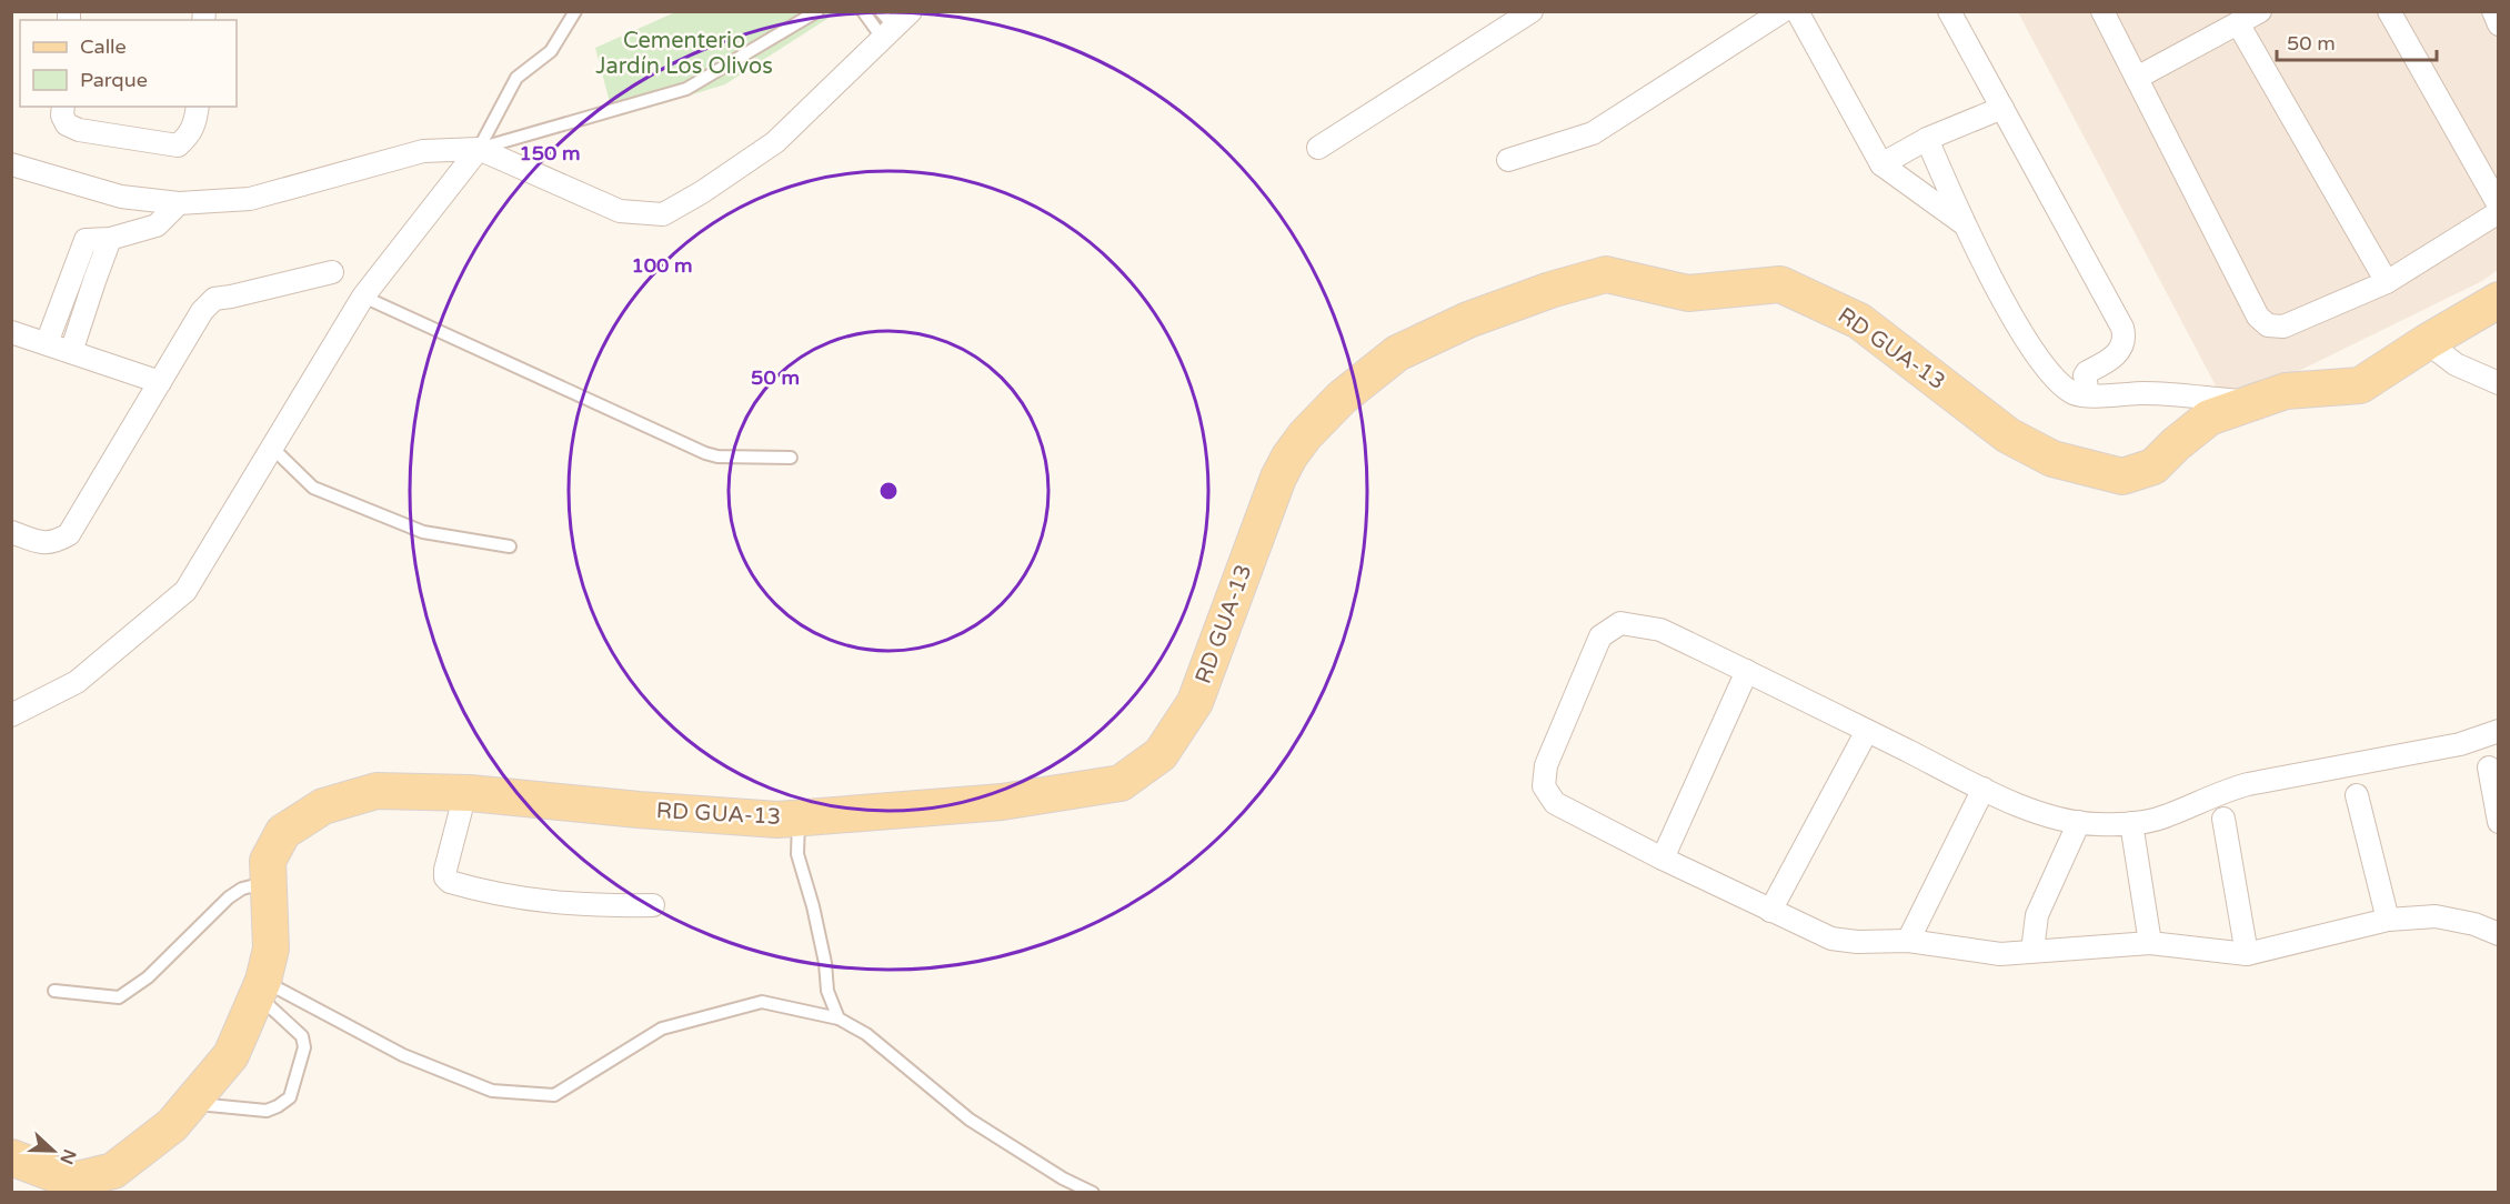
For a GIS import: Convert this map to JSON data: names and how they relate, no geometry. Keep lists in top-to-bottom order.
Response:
{
  "streets": {
    "main road": ["RD GUA-13"]
  },
  "parks": ["Cementerio Jardín Los Olivos"],
  "legend": ["Calle", "Parque"],
  "scale_bar": "50 m",
  "north": "right",
  "rings": ["150 m", "100 m", "50 m"]
}
